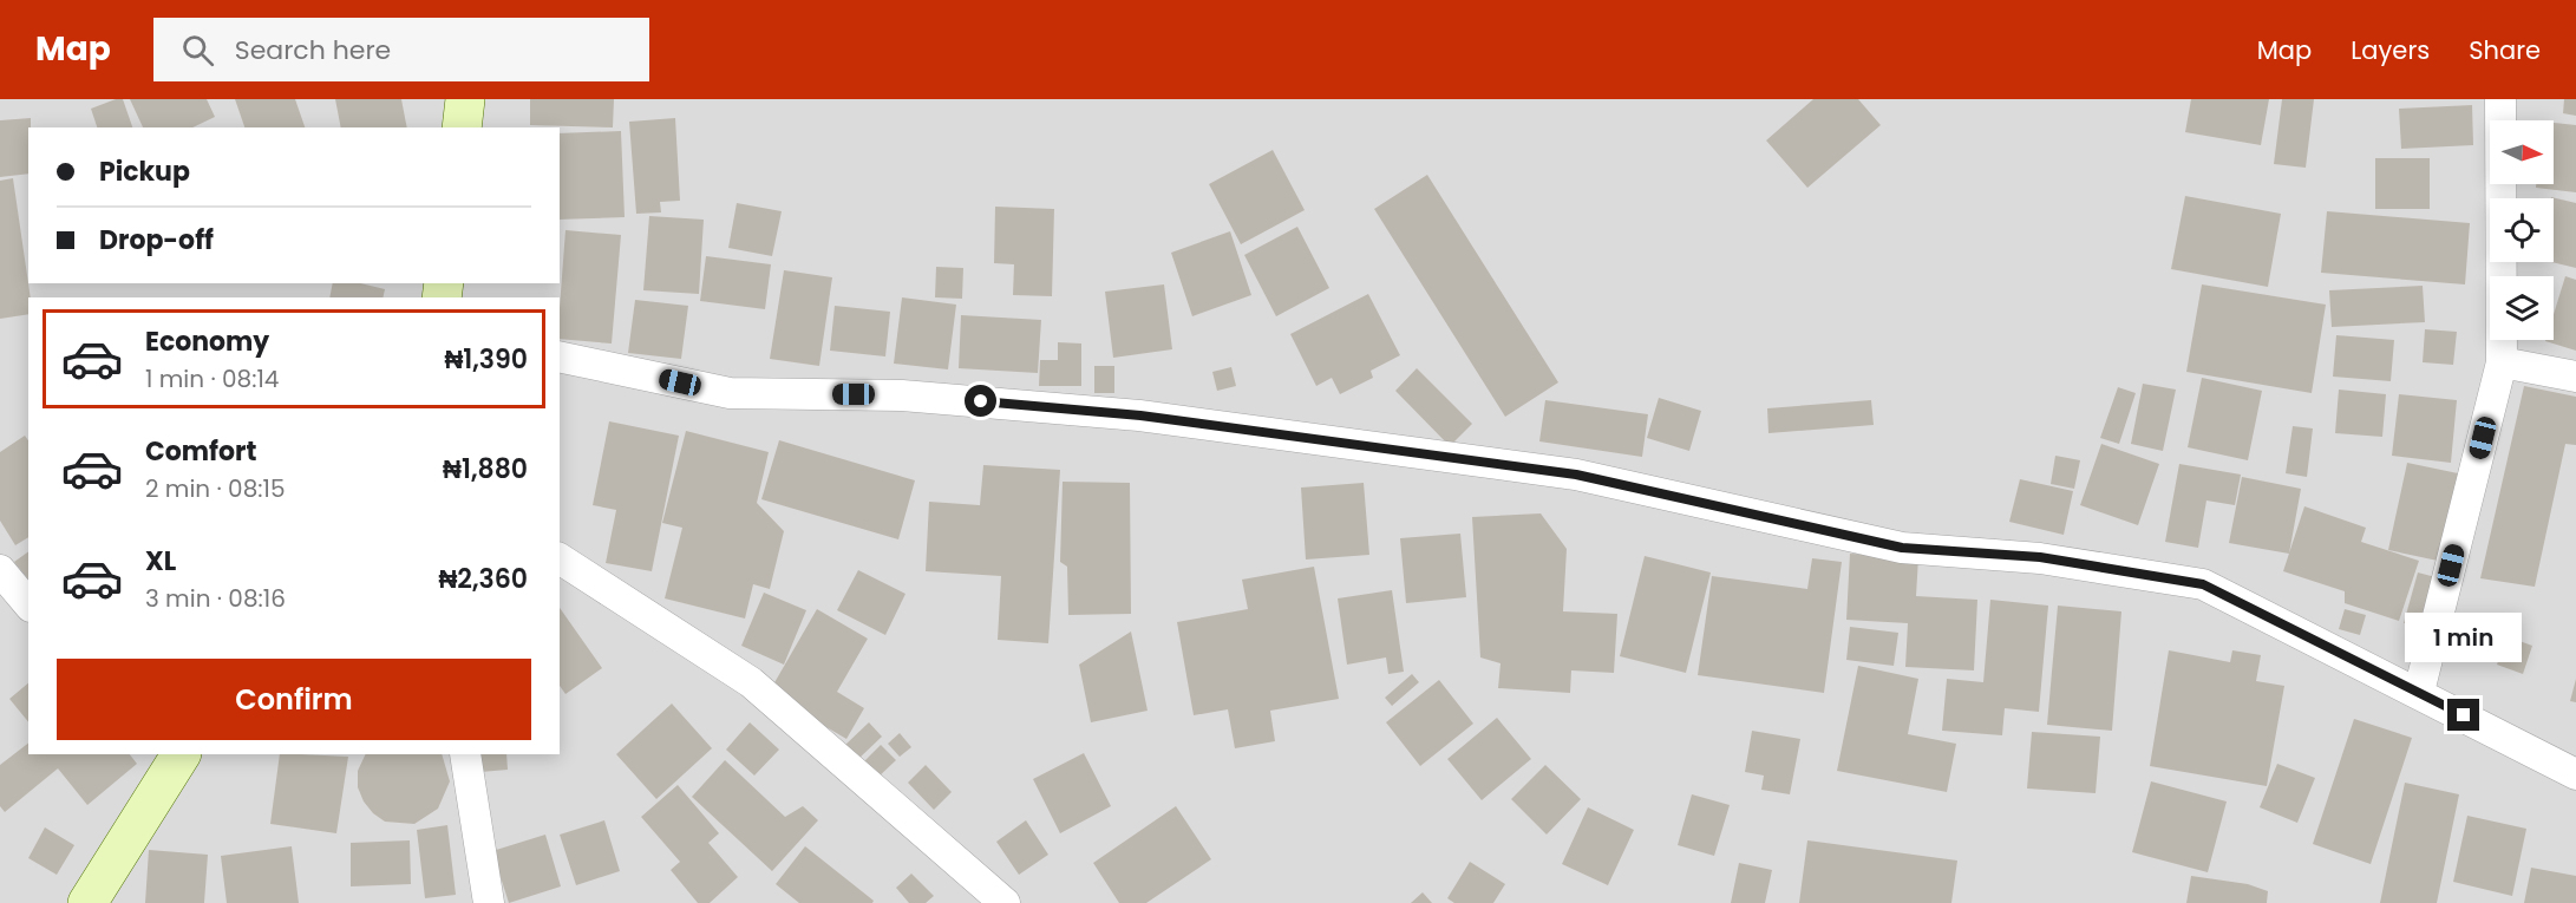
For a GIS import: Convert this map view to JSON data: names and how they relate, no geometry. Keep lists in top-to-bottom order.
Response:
{
  "north": "right",
  "page": {
    "header": "Map",
    "search": "Search here",
    "nav": ["Map", "Layers", "Share"],
    "banner": ["Pickup", "Drop-off"],
    "list": [
      {
        "name": "Economy",
        "note": "1 min · 08:14",
        "value": "₦1,390"
      },
      {
        "name": "Comfort",
        "note": "2 min · 08:15",
        "value": "₦1,880"
      },
      {
        "name": "XL",
        "note": "3 min · 08:16",
        "value": "₦2,360"
      }
    ],
    "bubble": "1 min",
    "buttons": "Confirm"
  }
}
